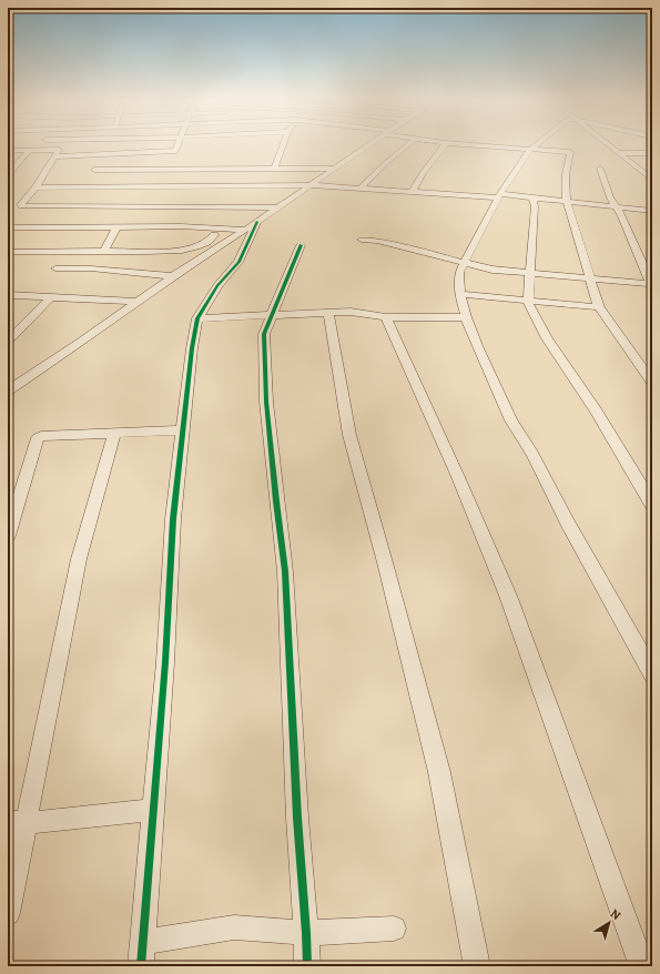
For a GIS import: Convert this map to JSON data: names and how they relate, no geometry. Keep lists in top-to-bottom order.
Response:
{
  "north": "top right"
}
